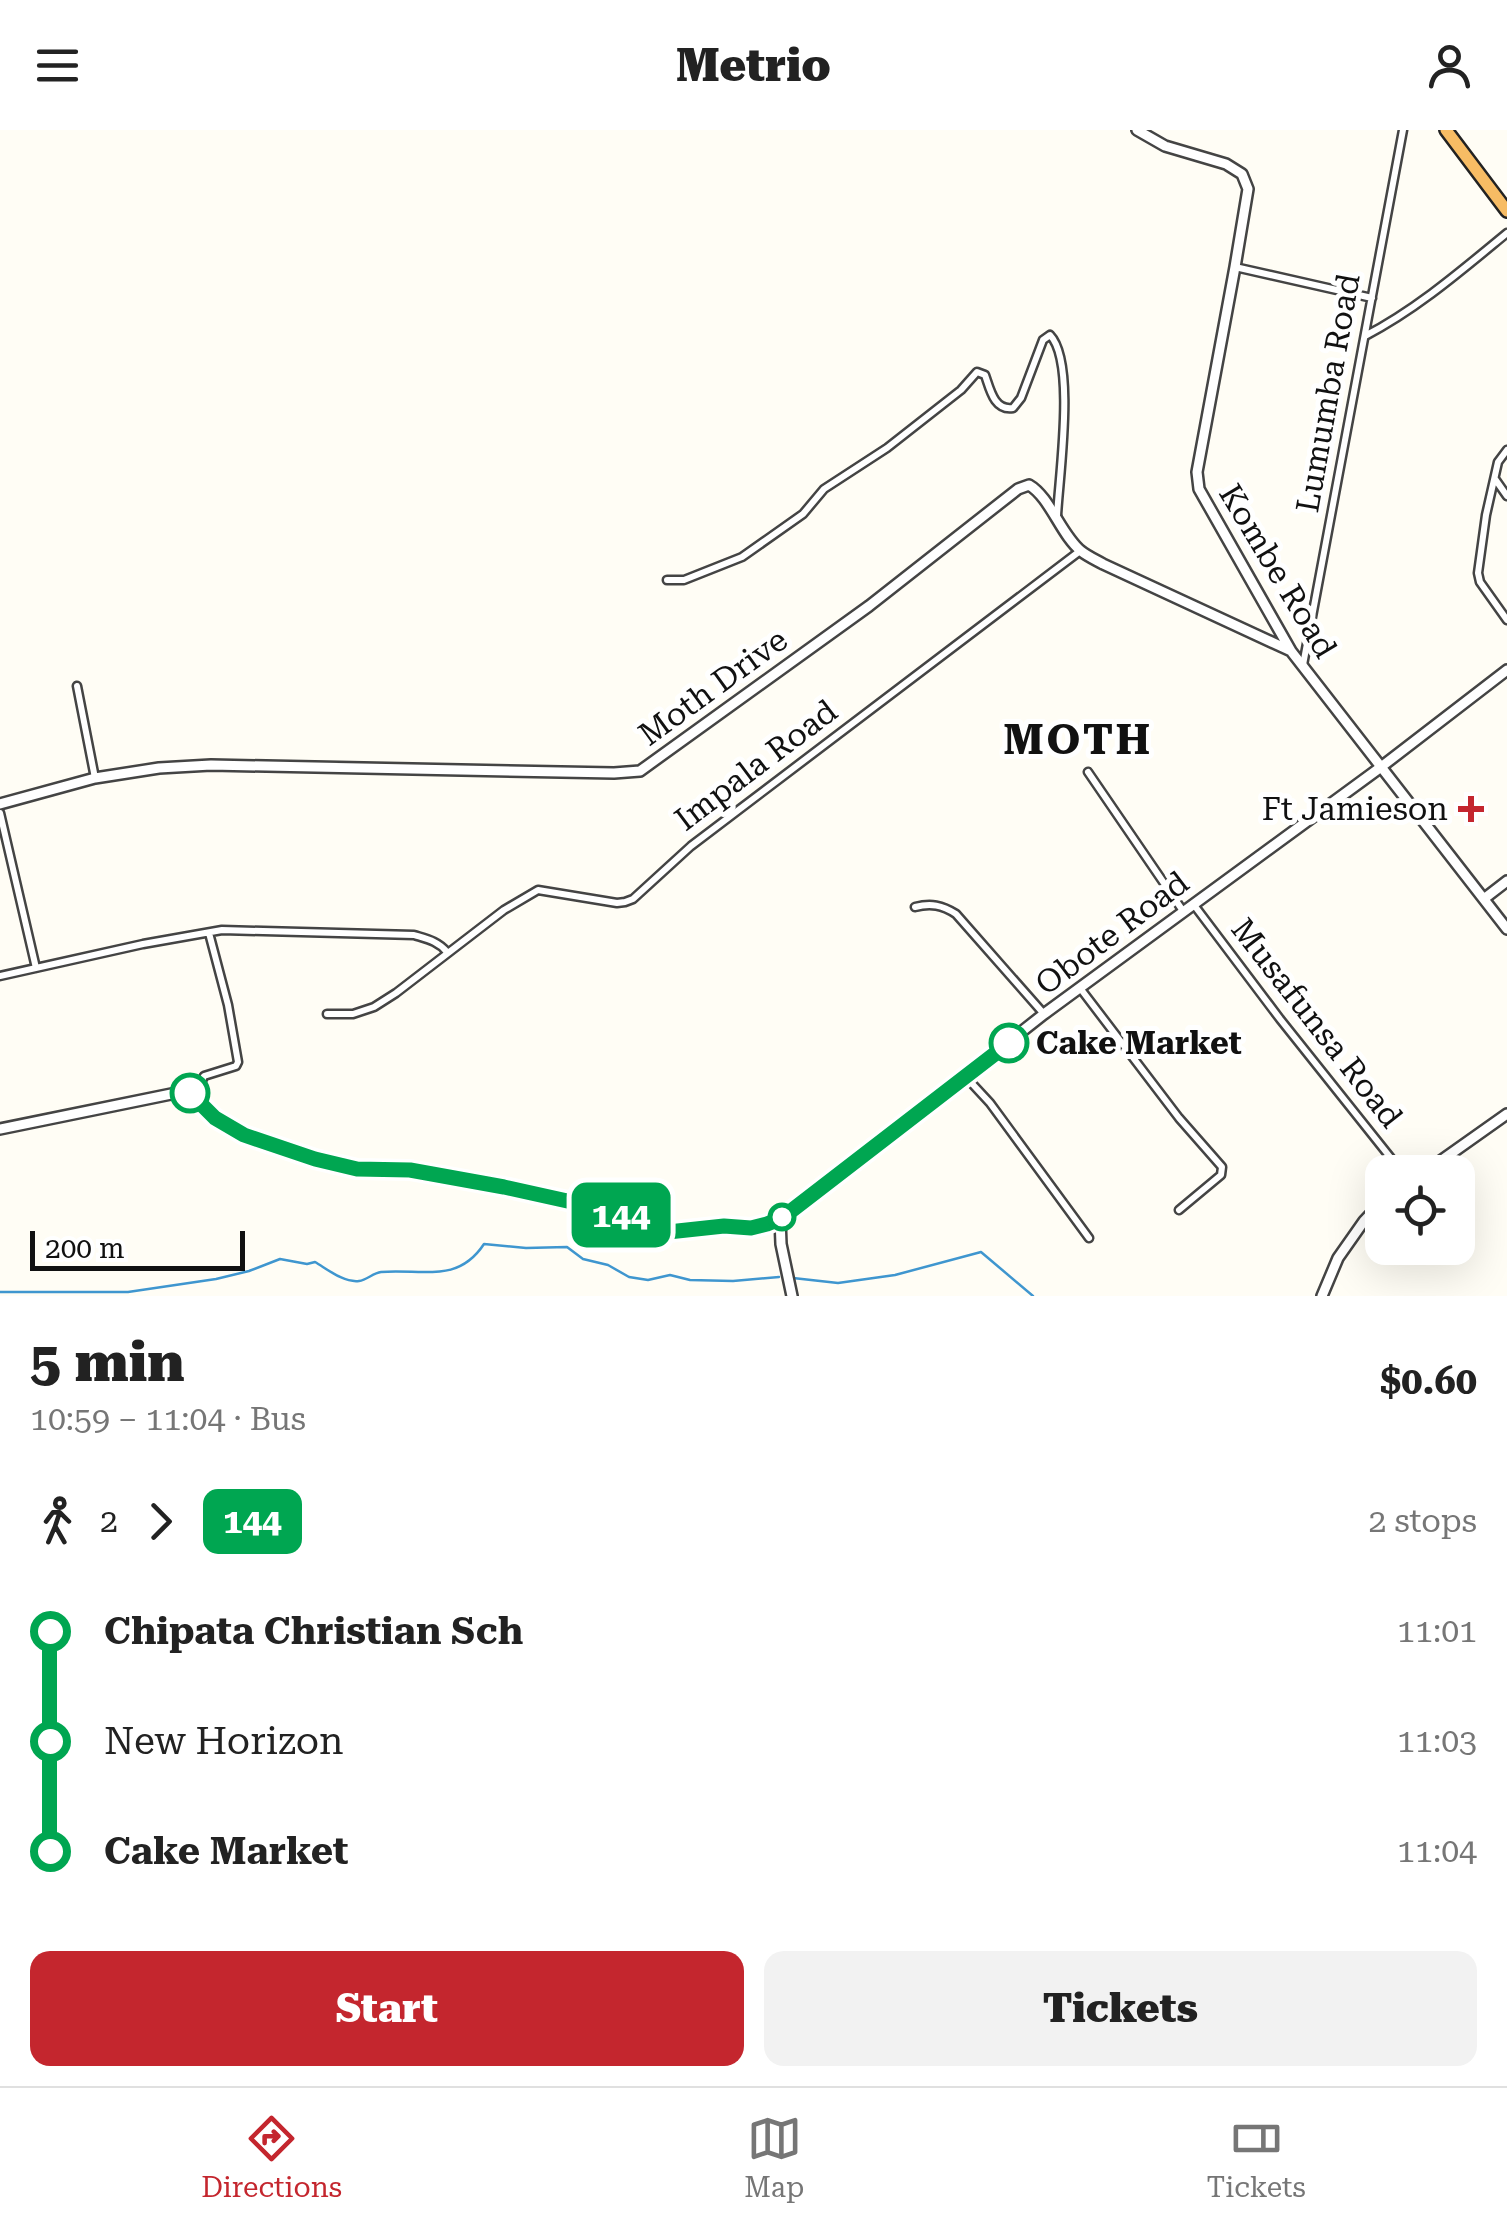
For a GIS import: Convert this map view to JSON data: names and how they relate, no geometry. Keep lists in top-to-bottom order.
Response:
{
  "streets": {
    "street": [
      "Lumumba Road",
      "Kombe Road",
      "Moth Drive",
      "Impala Road",
      "Obote Road",
      "Musafunsa Road"
    ]
  },
  "crossings": [
    ["Lumumba Road", "Kombe Road"],
    ["Kombe Road", "Moth Drive"],
    ["Kombe Road", "Obote Road"],
    ["Moth Drive", "Impala Road"],
    ["Obote Road", "Musafunsa Road"]
  ],
  "districts": ["MOTH"],
  "places": {
    "health": ["Ft Jamieson"],
    "other": ["Cake Market"]
  },
  "lines": ["bus line 144"],
  "scale_bar": "200 m",
  "page": {
    "header": "Metrio",
    "on_map": "144",
    "scale": "200 m",
    "heading": ["5 min", "10:59 – 11:04 · Bus", "$0.60"],
    "legs": ["2", "144", "2 stops"],
    "list": [
      {
        "name": "Chipata Christian Sch",
        "value": "11:01"
      },
      {
        "name": "New Horizon",
        "value": "11:03"
      },
      {
        "name": "Cake Market",
        "value": "11:04"
      }
    ],
    "buttons": ["Start", "Tickets"],
    "tabs": ["Directions", "Map", "Tickets"]
  }
}
